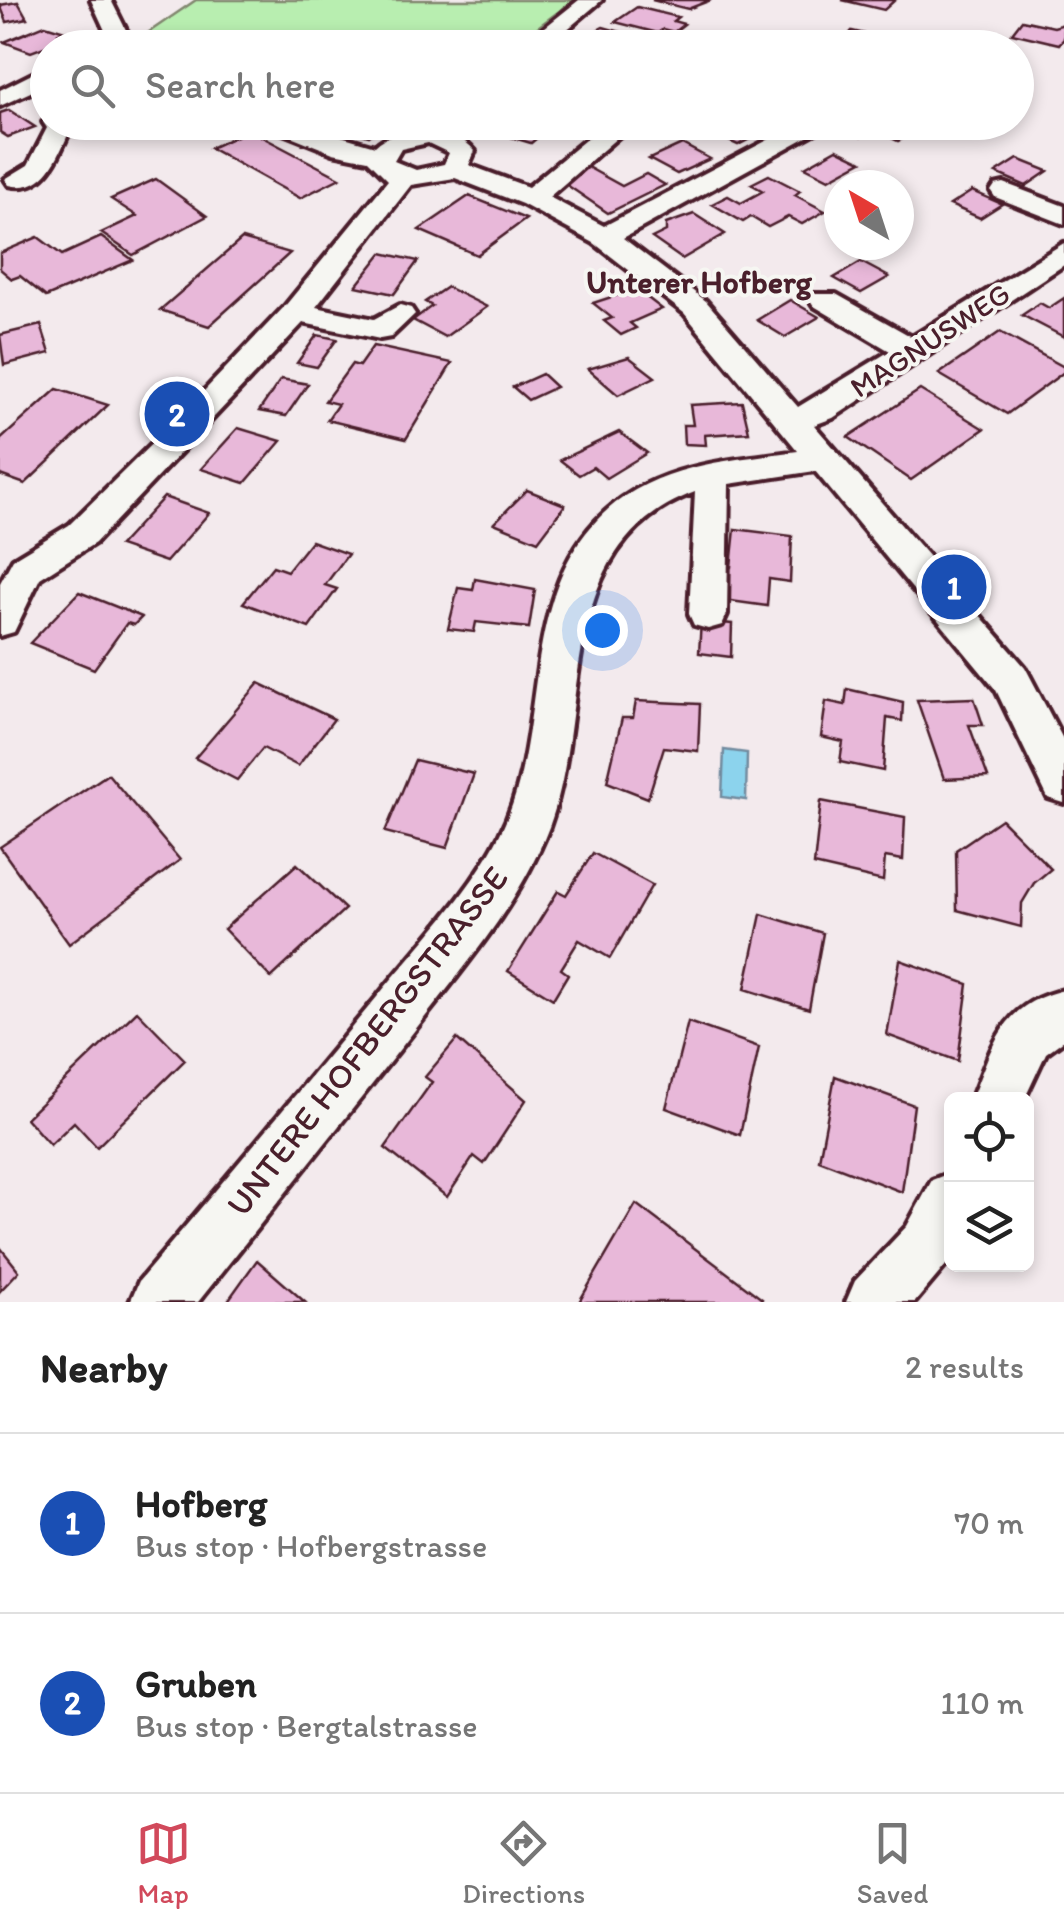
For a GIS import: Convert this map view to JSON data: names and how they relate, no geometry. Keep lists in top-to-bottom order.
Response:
{
  "streets": {
    "street": ["MAGNUSWEG", "UNTERE HOFBERGSTRASSE"]
  },
  "districts": ["Unterer Hofberg"],
  "north": "top left",
  "page": {
    "search": "Search here",
    "pins": ["2", "1"],
    "heading": ["Nearby", "2 results"],
    "list": [
      {
        "mark": "1",
        "name": "Hofberg",
        "note": "Bus stop · Hofbergstrasse",
        "value": "70 m"
      },
      {
        "mark": "2",
        "name": "Gruben",
        "note": "Bus stop · Bergtalstrasse",
        "value": "110 m"
      }
    ],
    "nav": ["Map", "Directions", "Saved"]
  }
}
